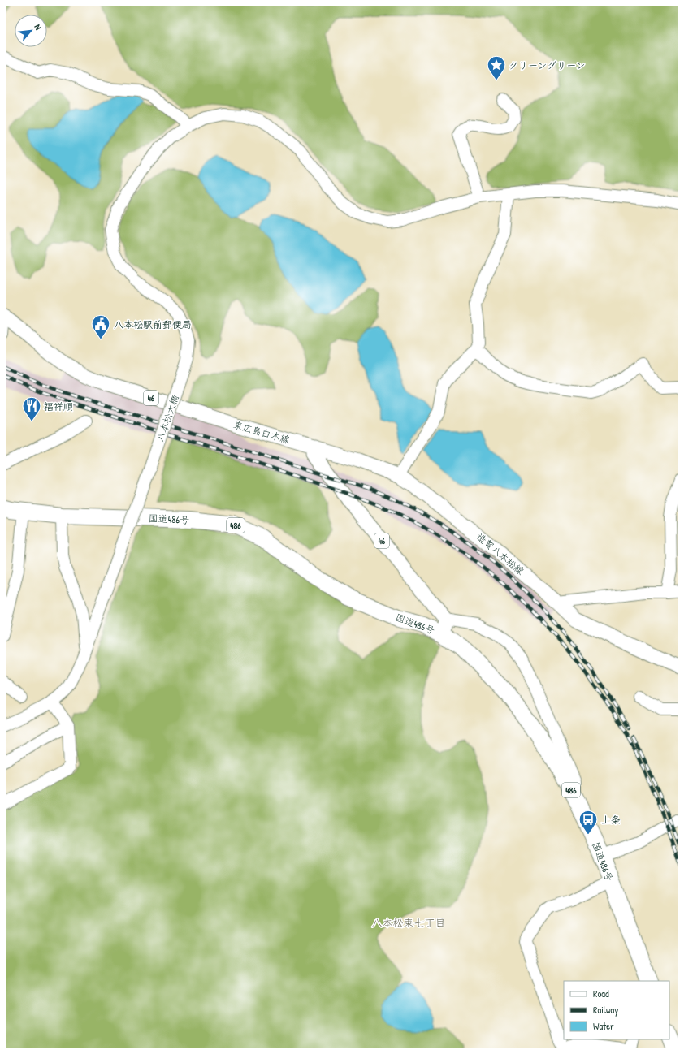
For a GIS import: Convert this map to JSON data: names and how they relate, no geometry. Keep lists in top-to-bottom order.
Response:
{
  "streets": {
    "highway": ["国道486号", "486"],
    "main road": ["46", "東広島白木線", "造賀八本松線"],
    "street": ["八本松大橋"]
  },
  "crossings": [
    ["46", "東広島白木線"],
    ["46", "国道486号"],
    ["46", "造賀八本松線"],
    ["東広島白木線", "造賀八本松線"]
  ],
  "districts": ["八本松東七丁目"],
  "places": {
    "place": ["クリーングリーン"],
    "public building": ["八本松駅前郵便局"],
    "restaurant": ["福祥順"],
    "bus stop": ["上条"]
  },
  "legend": ["Road", "Railway", "Water"],
  "north": "top right"
}
